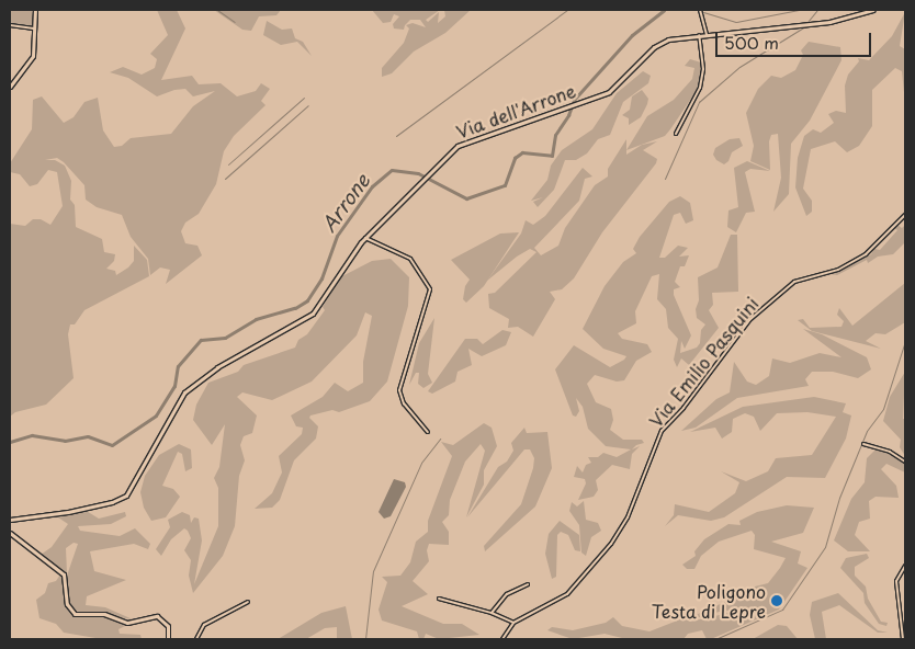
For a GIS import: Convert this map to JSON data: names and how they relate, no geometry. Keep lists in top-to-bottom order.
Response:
{
  "streets": {
    "street": ["Via dell'Arrone", "Via Emilio Pasquini"]
  },
  "water": ["Arrone"],
  "places": ["Poligono Testa di Lepre"],
  "scale_bar": "500 m"
}
